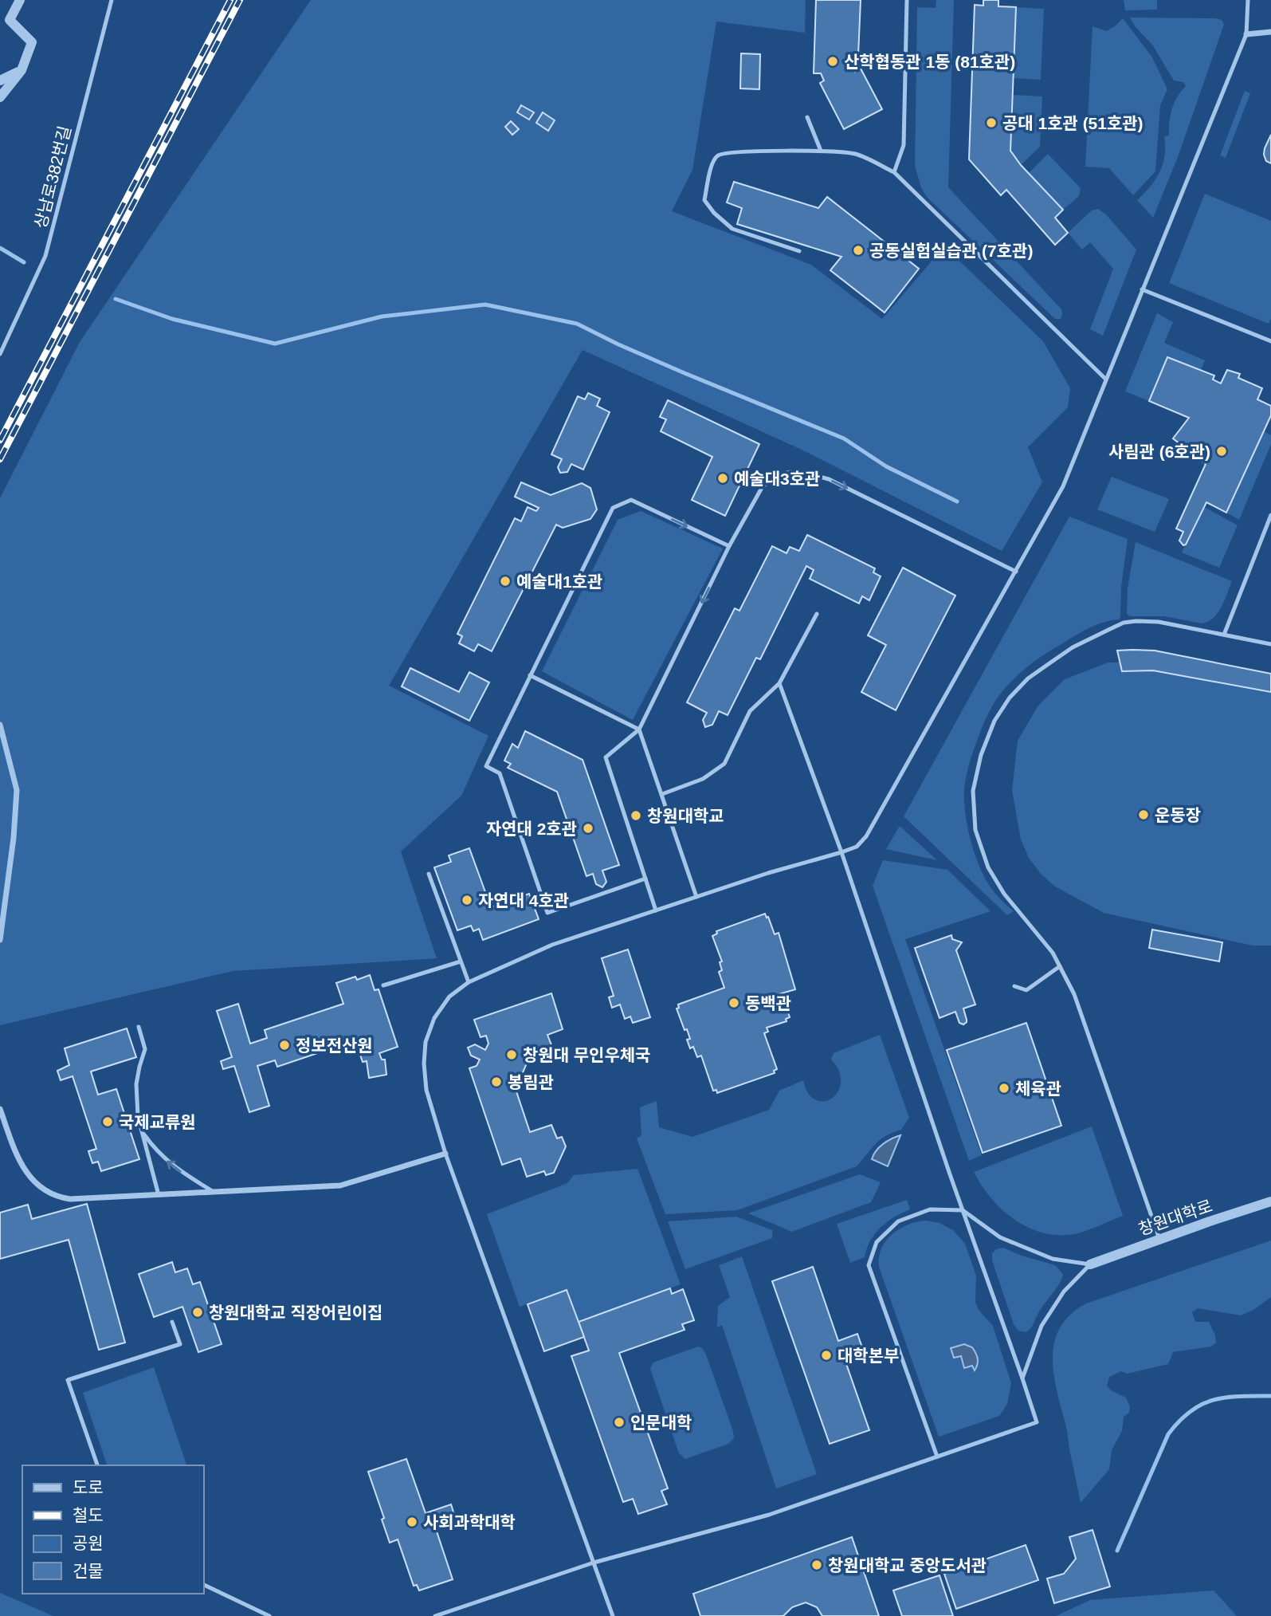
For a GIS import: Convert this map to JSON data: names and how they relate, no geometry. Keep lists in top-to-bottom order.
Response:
{
  "streets": {
    "street": ["창원대학로"],
    "lane": ["상남로382번길"]
  },
  "places": [
    "산학협동관 1동 (81호관)",
    "공대 1호관 (51호관)",
    "공동실험실습관 (7호관)",
    "사림관 (6호관)",
    "예술대3호관",
    "예술대1호관",
    "운동장",
    "창원대학교",
    "자연대 2호관",
    "자연대 4호관",
    "동백관",
    "정보전산원",
    "창원대 무인우체국",
    "봉림관",
    "체육관",
    "국제교류원",
    "창원대학교 직장어린이집",
    "대학본부",
    "인문대학",
    "사회과학대학",
    "창원대학교 중앙도서관"
  ],
  "legend": [
    "도로",
    "철도",
    "공원",
    "건물"
  ]
}
